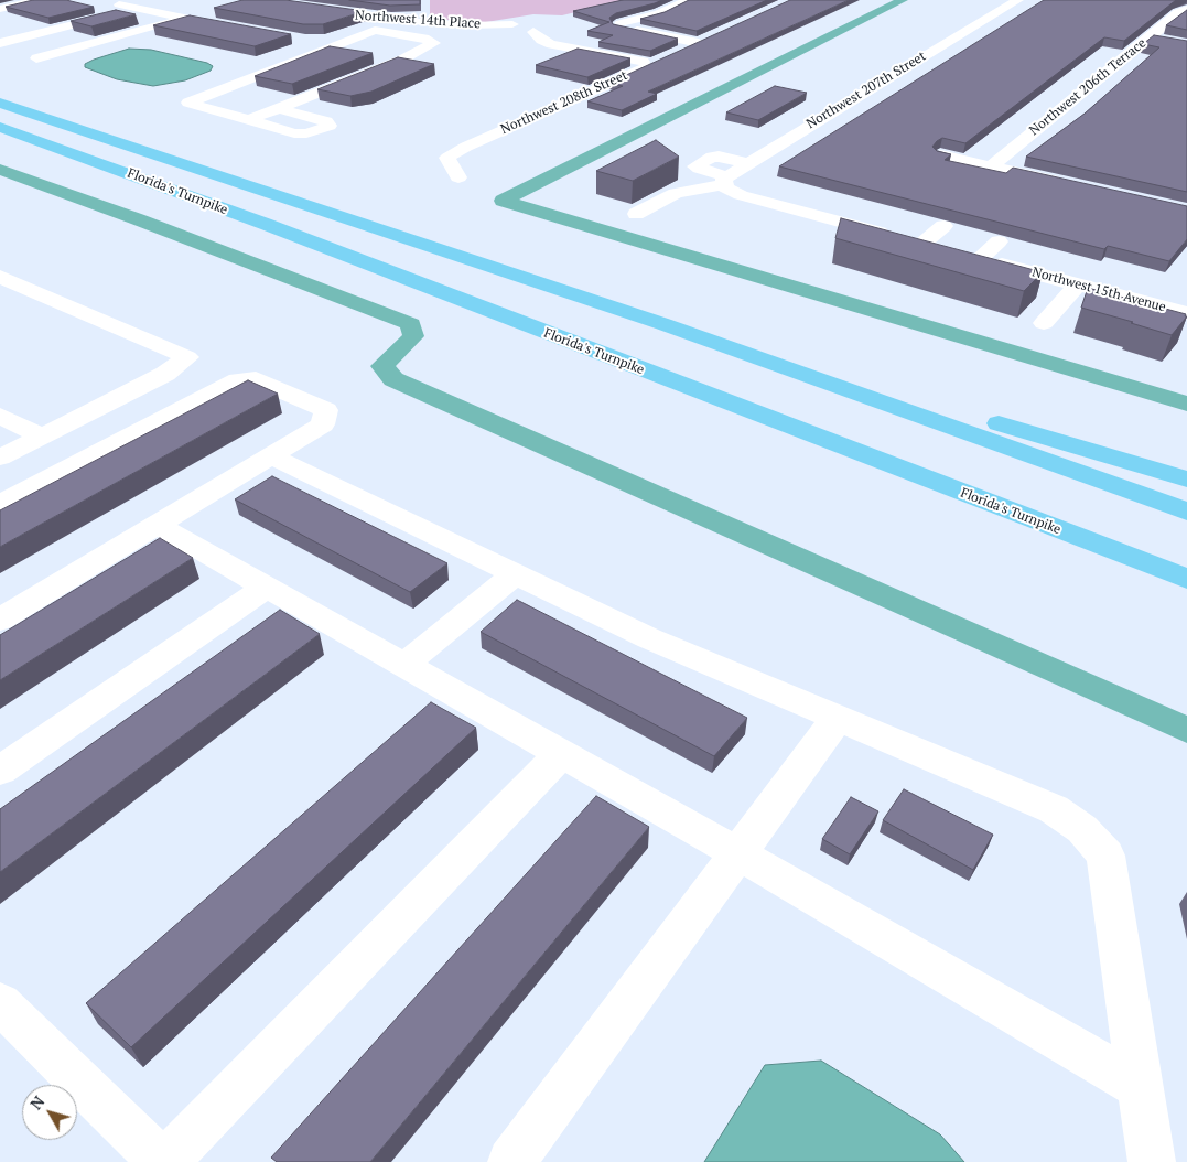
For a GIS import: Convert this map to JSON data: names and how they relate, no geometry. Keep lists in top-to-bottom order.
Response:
{
  "streets": {
    "highway": ["Florida's Turnpike"],
    "street": [
      "Northwest 14th Place",
      "Northwest 206th Terrace",
      "Northwest 207th Street",
      "Northwest 208th Street",
      "Northwest 15th Avenue"
    ]
  },
  "crossings": [
    ["Northwest 207th Street", "Northwest 15th Avenue"]
  ],
  "north": "top left"
}
